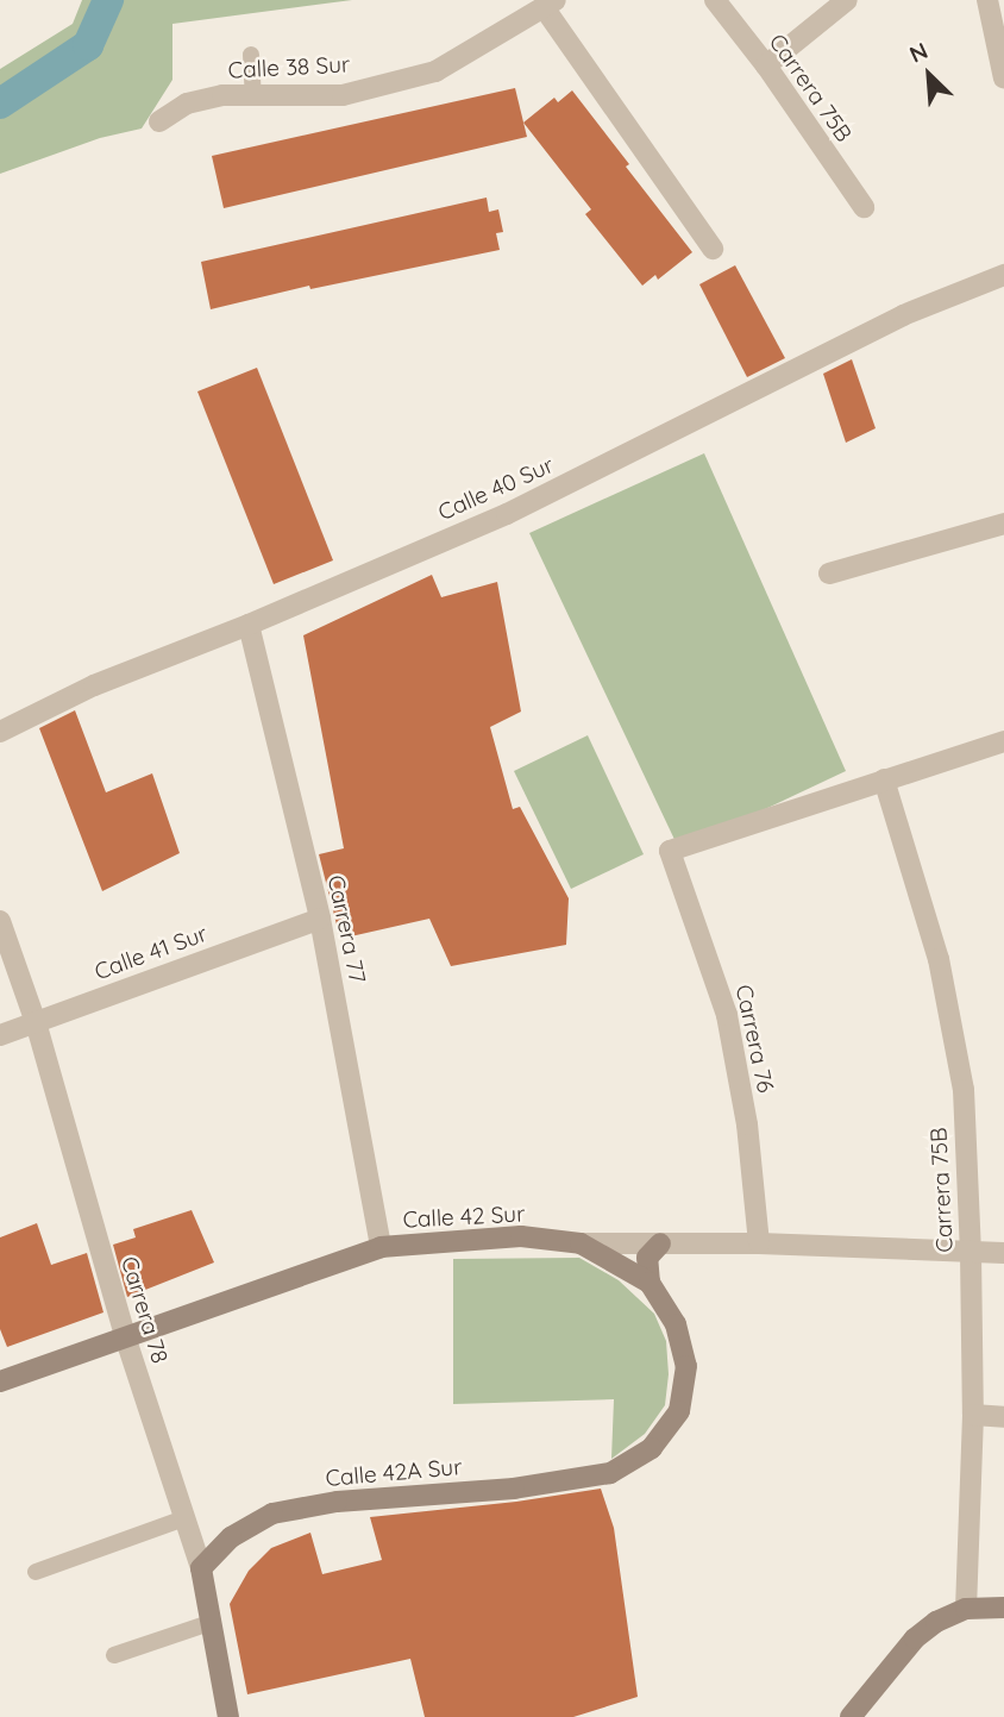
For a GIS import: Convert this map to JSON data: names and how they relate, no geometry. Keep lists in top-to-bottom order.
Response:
{
  "streets": {
    "main road": ["Calle 42 Sur", "Carrera 78", "Calle 42A Sur"],
    "street": [
      "Calle 38 Sur",
      "Carrera 75B",
      "Calle 40 Sur",
      "Carrera 77",
      "Calle 41 Sur",
      "Carrera 76"
    ]
  },
  "crossings": [
    ["Carrera 75B", "Carrera 76"],
    ["Carrera 75B", "Calle 42 Sur"],
    ["Calle 40 Sur", "Carrera 77"],
    ["Carrera 77", "Calle 41 Sur"],
    ["Carrera 77", "Calle 42 Sur"],
    ["Calle 41 Sur", "Carrera 78"],
    ["Carrera 76", "Calle 42 Sur"],
    ["Calle 42 Sur", "Carrera 78"],
    ["Carrera 78", "Calle 42A Sur"]
  ],
  "north": "top left"
}
